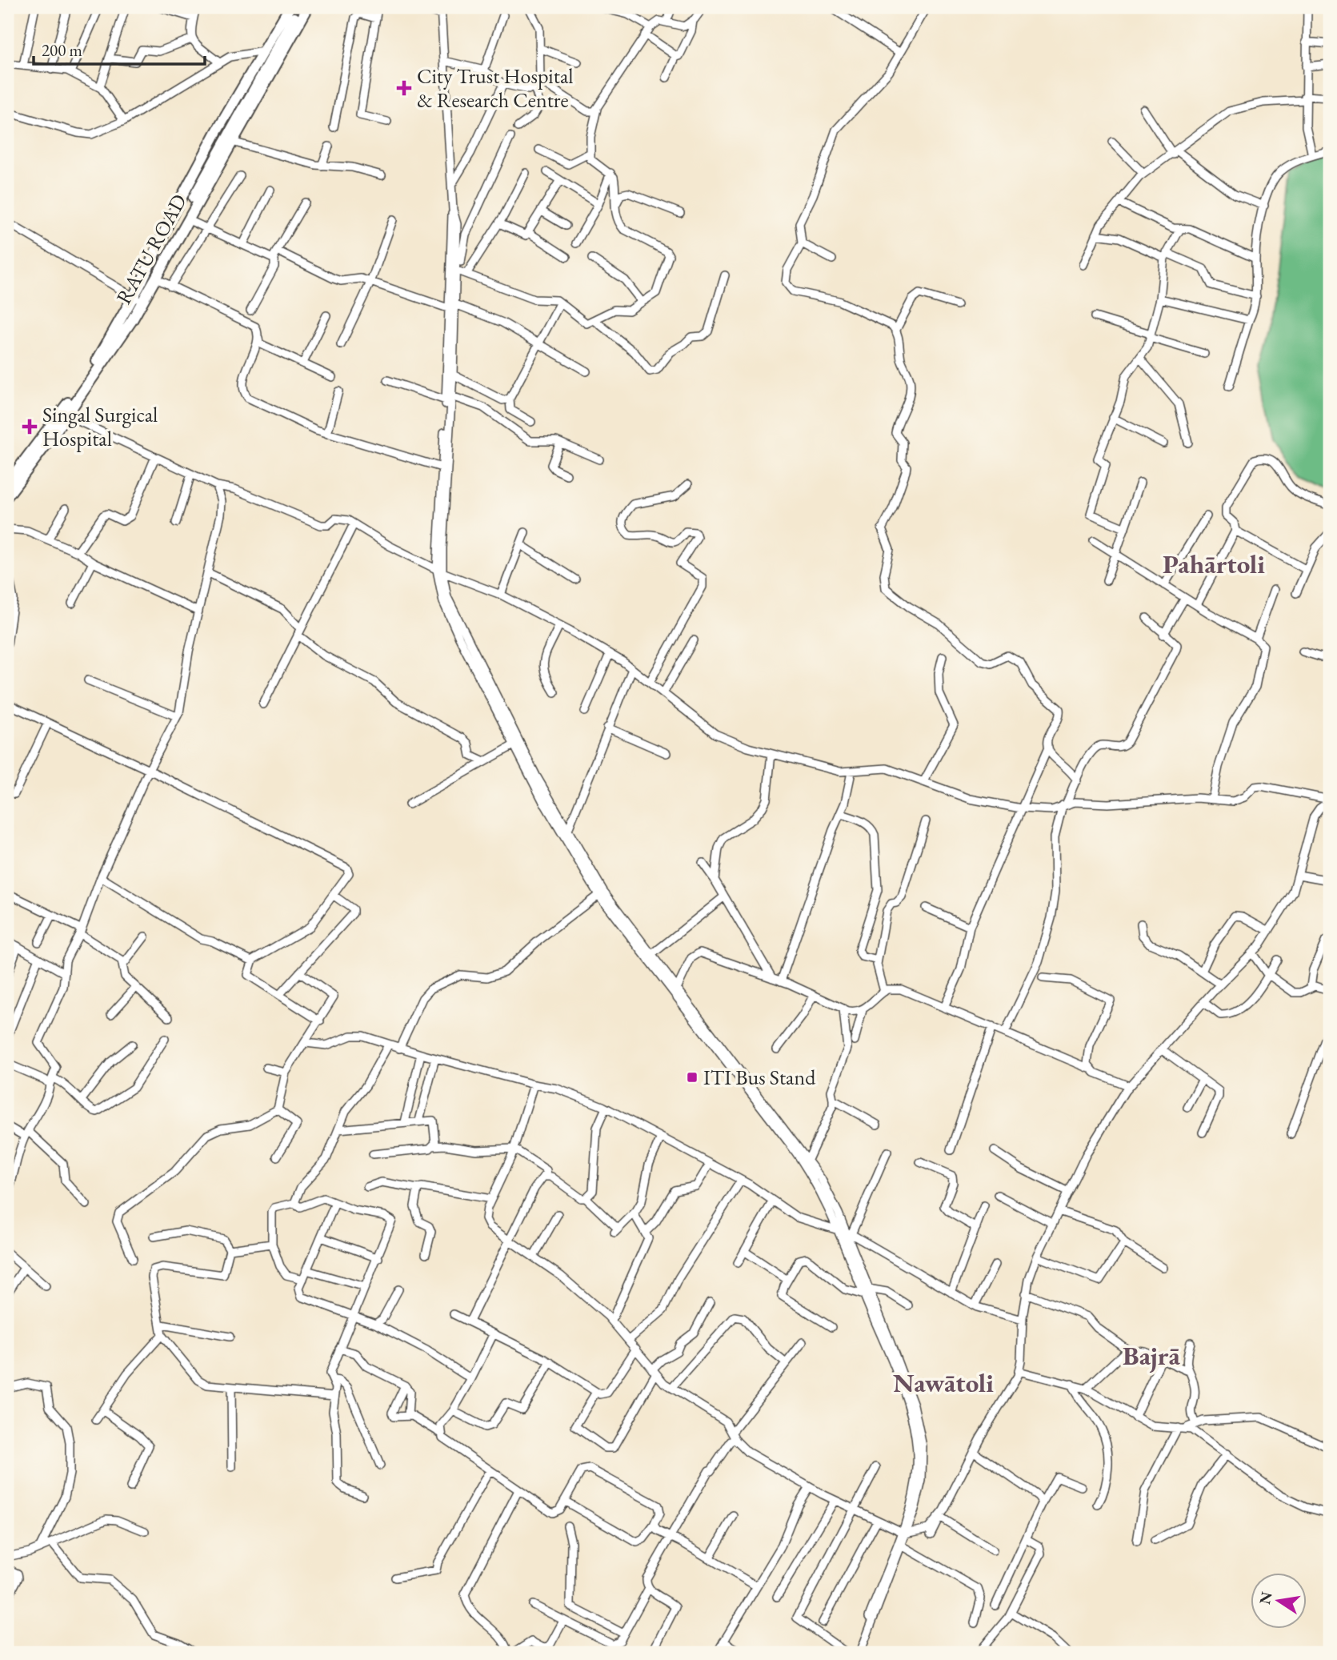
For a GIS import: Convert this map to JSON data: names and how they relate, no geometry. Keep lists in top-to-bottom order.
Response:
{
  "streets": {
    "main road": ["RATU ROAD"]
  },
  "districts": ["Pahārtoli", "Bajrā", "Nawātoli"],
  "places": {
    "health": ["City Trust Hospital & Research Centre", "Singal Surgical Hospital"],
    "transit": ["ITI Bus Stand"]
  },
  "scale_bar": "200 m",
  "north": "left"
}
